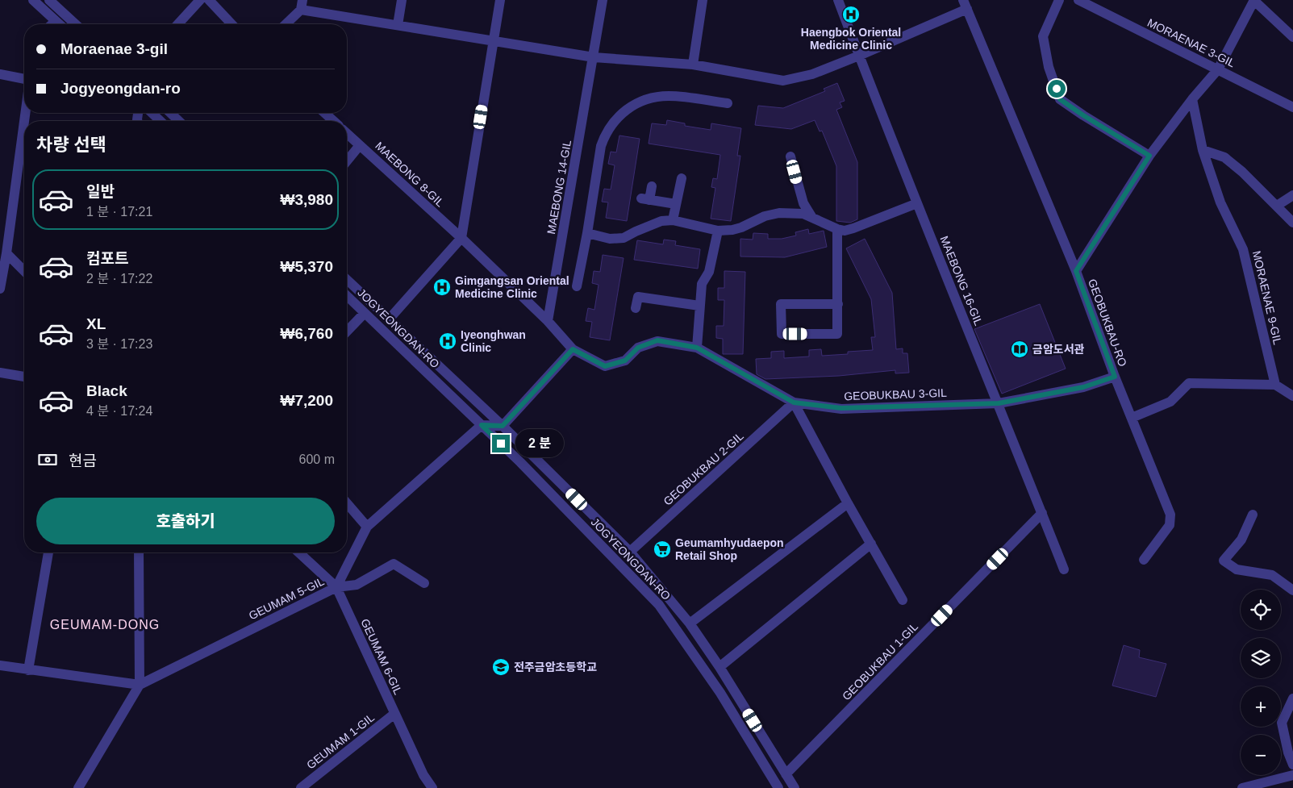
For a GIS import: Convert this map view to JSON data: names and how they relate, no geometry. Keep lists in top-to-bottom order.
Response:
{
  "streets": {
    "street": [
      "MORAENAE 3-GIL",
      "MAEBONG 8-GIL",
      "MAEBONG 14-GIL",
      "MAEBONG 16-GIL",
      "MORAENAE 9-GIL",
      "GEOBUKBAU-RO",
      "JOGYEONGDAN-RO",
      "GEOBUKBAU 3-GIL",
      "GEOBUKBAU 2-GIL",
      "GEUMAM 5-GIL",
      "GEUMAM 6-GIL",
      "GEOBUKBAU 1-GIL",
      "GEUMAM 1-GIL"
    ]
  },
  "crossings": [
    ["MAEBONG 8-GIL", "MAEBONG 14-GIL"],
    ["MAEBONG 8-GIL", "GEOBUKBAU 3-GIL"],
    ["MAEBONG 16-GIL", "GEOBUKBAU 3-GIL"],
    ["MAEBONG 16-GIL", "GEOBUKBAU 1-GIL"],
    ["GEOBUKBAU-RO", "GEOBUKBAU 3-GIL"],
    ["JOGYEONGDAN-RO", "GEOBUKBAU 2-GIL"],
    ["JOGYEONGDAN-RO", "GEUMAM 5-GIL"],
    ["JOGYEONGDAN-RO", "GEOBUKBAU 1-GIL"],
    ["GEOBUKBAU 3-GIL", "GEOBUKBAU 2-GIL"],
    ["GEUMAM 5-GIL", "GEUMAM 6-GIL"],
    ["GEUMAM 6-GIL", "GEUMAM 1-GIL"]
  ],
  "districts": ["GEUMAM-DONG"],
  "places": {
    "hospital": ["Haengbok Oriental Medicine Clinic", "Gimgangsan Oriental Medicine Clinic", "Iyeonghwan Clinic"],
    "library": ["금암도서관"],
    "supermarket": ["Geumamhyudaepon Retail Shop"],
    "school or university": ["전주금암초등학교"]
  },
  "page": {
    "banner": ["Moraenae 3-gil", "Jogyeongdan-ro"],
    "heading": "차량 선택",
    "list": [
      {
        "name": "일반",
        "note": "1 분 · 17:21",
        "value": "₩3,980"
      },
      {
        "name": "컴포트",
        "note": "2 분 · 17:22",
        "value": "₩5,370"
      },
      {
        "name": "XL",
        "note": "3 분 · 17:23",
        "value": "₩6,760"
      },
      {
        "name": "Black",
        "note": "4 분 · 17:24",
        "value": "₩7,200"
      }
    ],
    "bubble": "2 분",
    "pay": ["현금", "600 m"],
    "buttons": "호출하기",
    "map_buttons": ["+", "−"]
  }
}
